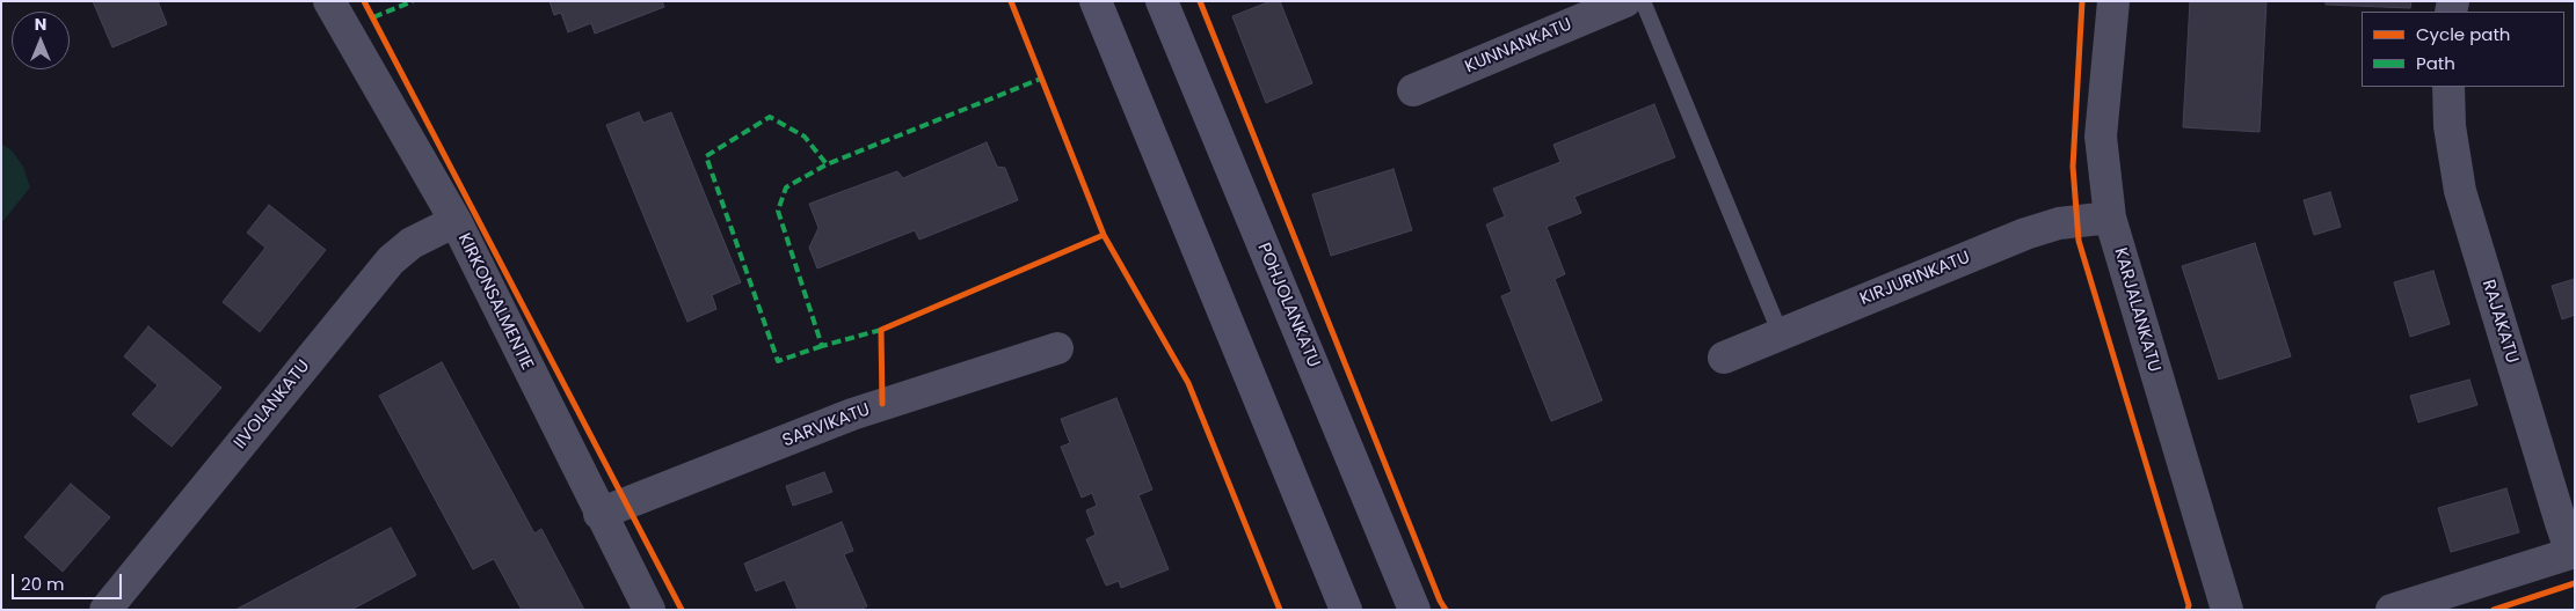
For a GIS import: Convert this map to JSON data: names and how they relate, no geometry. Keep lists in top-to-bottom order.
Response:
{
  "streets": {
    "main road": ["POHJOLANKATU"],
    "street": [
      "KUNNANKATU",
      "KIRJURINKATU",
      "KIRKONSALMENTIE",
      "KARJALANKATU",
      "RAJAKATU",
      "IIVOLANKATU",
      "SARVIKATU"
    ]
  },
  "crossings": [
    ["KIRJURINKATU", "KARJALANKATU"],
    ["KIRKONSALMENTIE", "IIVOLANKATU"],
    ["KIRKONSALMENTIE", "SARVIKATU"]
  ],
  "legend": ["Cycle path", "Path"],
  "scale_bar": "20 m",
  "north": "top"
}
